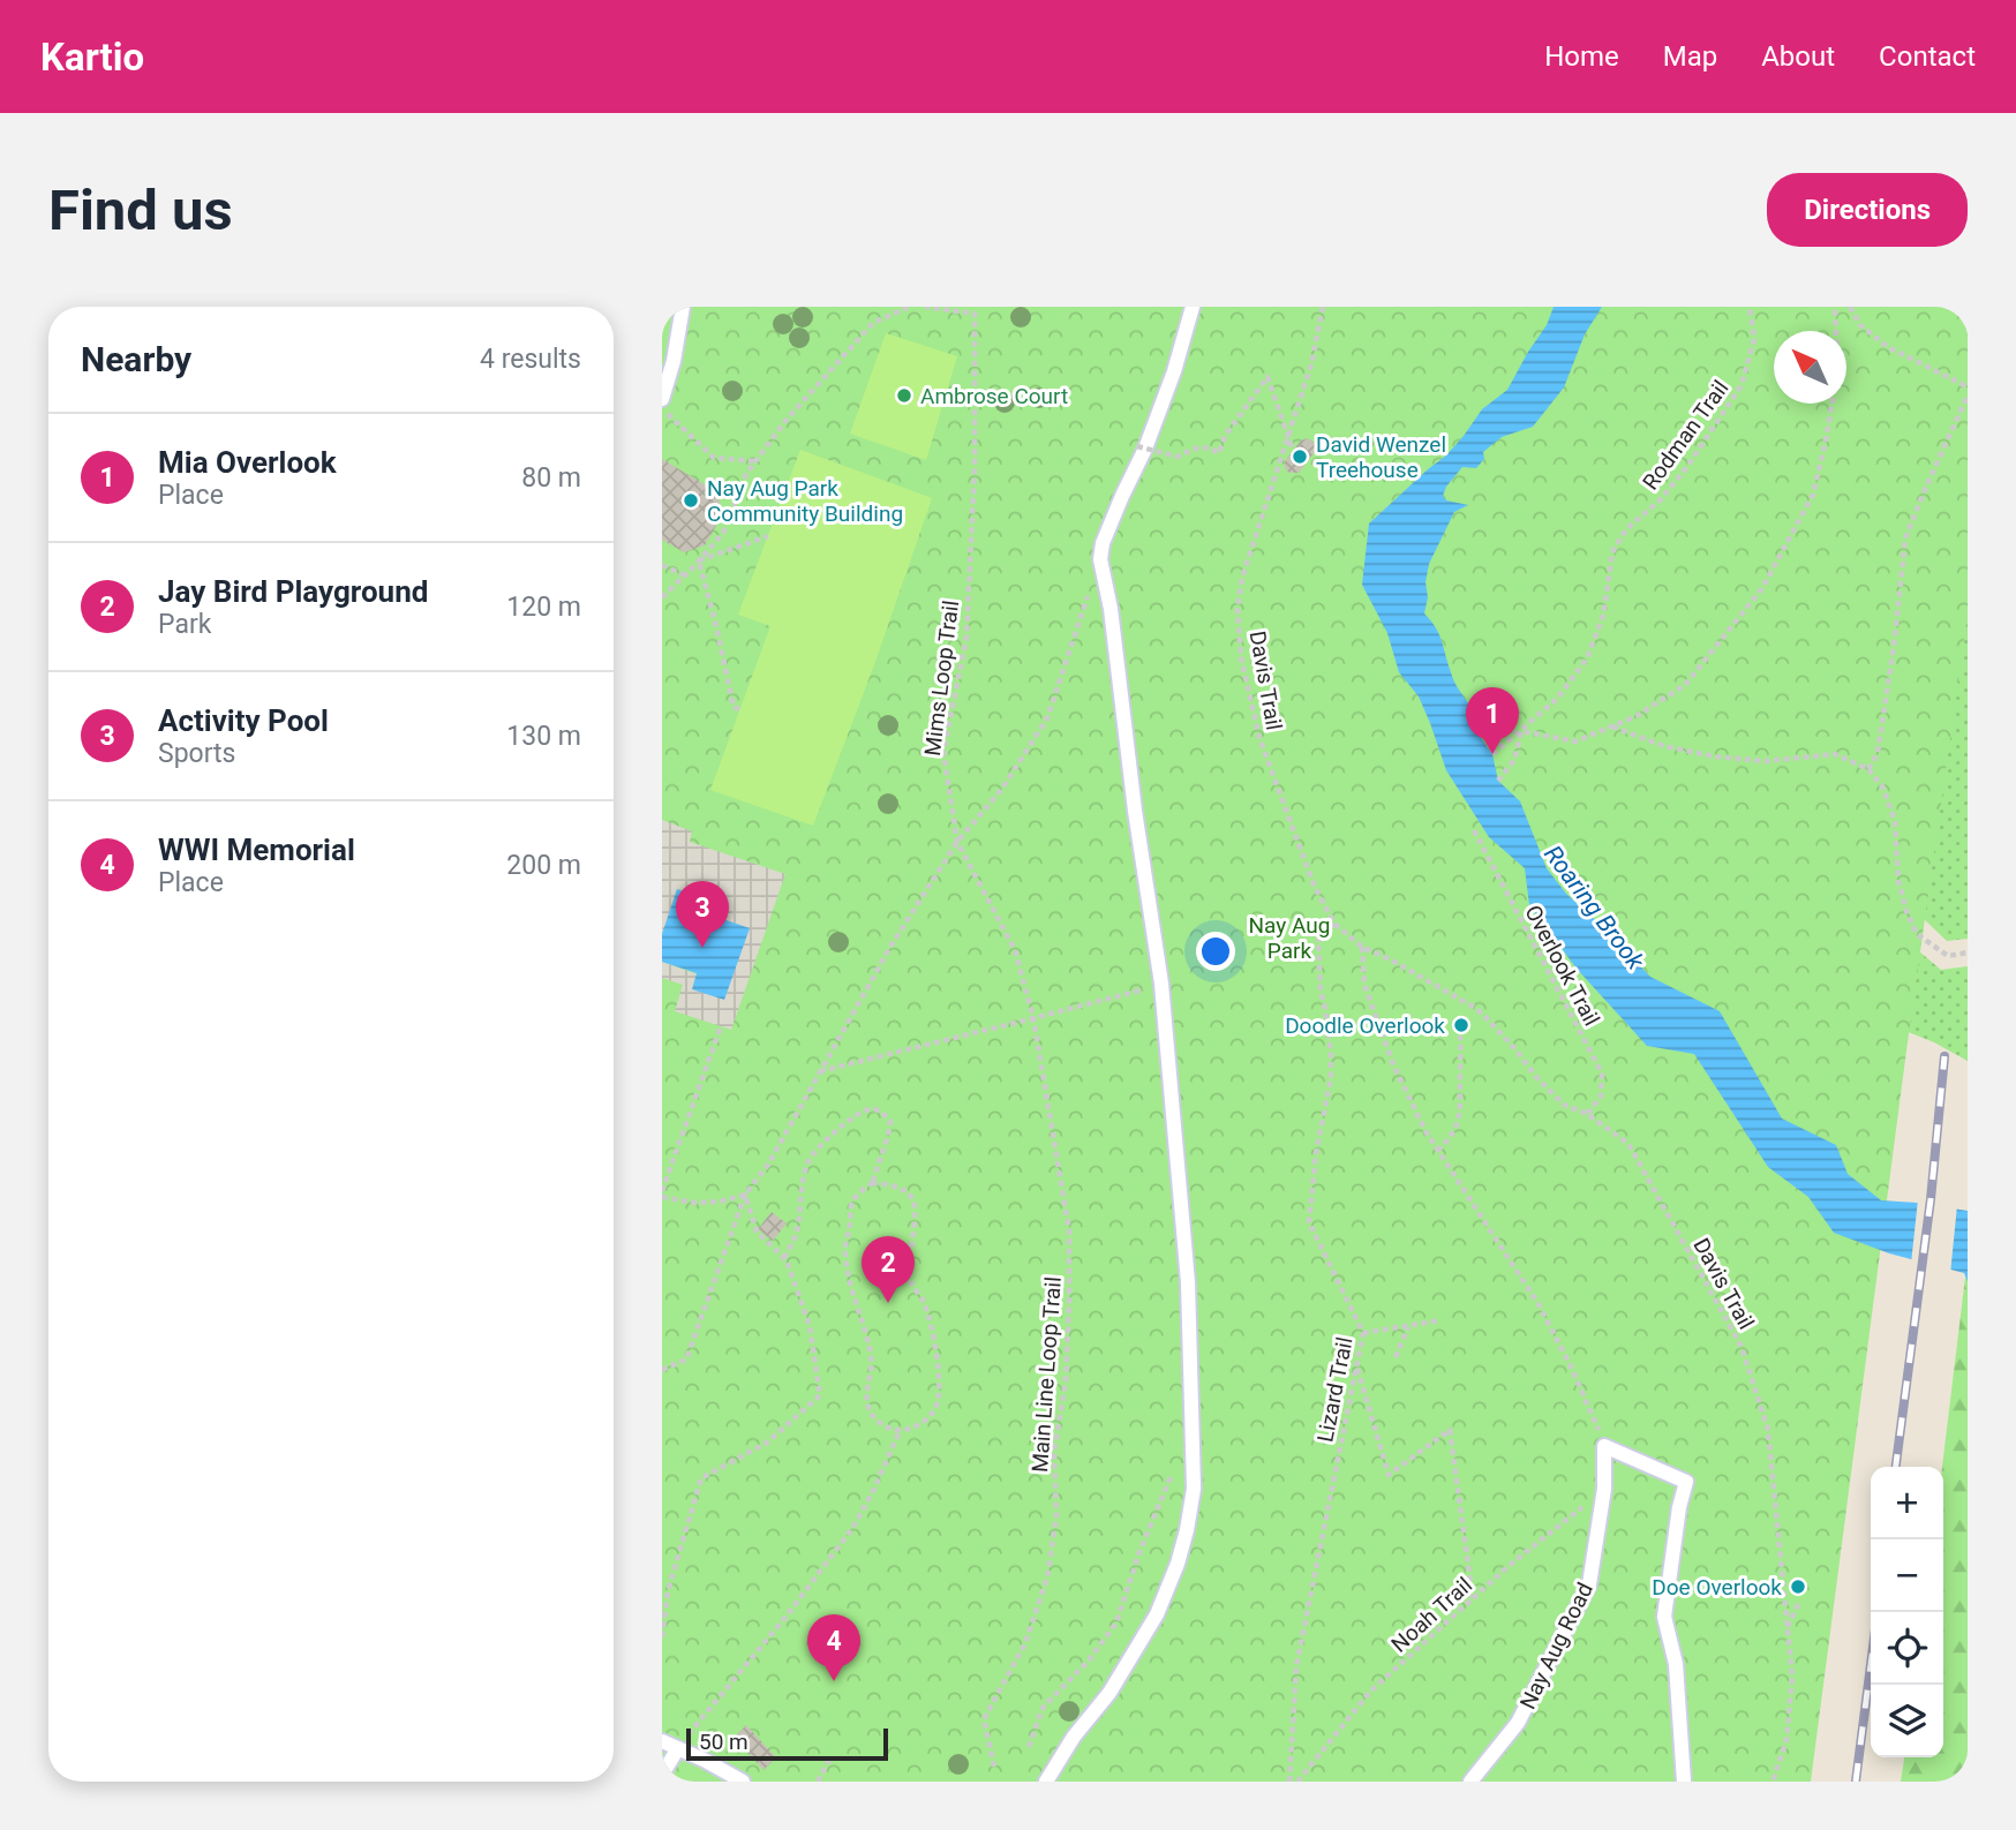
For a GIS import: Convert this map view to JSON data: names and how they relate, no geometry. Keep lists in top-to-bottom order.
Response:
{
  "streets": {
    "lane": ["Nay Aug Road"],
    "path": [
      "Rodman Trail",
      "Mims Loop Trail",
      "Davis Trail",
      "Overlook Trail",
      "Main Line Loop Trail",
      "Lizard Trail",
      "Noah Trail"
    ]
  },
  "crossings": [
    ["Mims Loop Trail", "Main Line Loop Trail"],
    ["Davis Trail", "Overlook Trail"],
    ["Davis Trail", "Lizard Trail"],
    ["Noah Trail", "Nay Aug Road"]
  ],
  "water": ["Roaring Brook"],
  "parks": ["Nay Aug Park"],
  "places": [
    "Ambrose Court",
    "David Wenzel Treehouse",
    "Nay Aug Park Community Building",
    "Doodle Overlook",
    "Doe Overlook"
  ],
  "scale_bar": "50 m",
  "north": "top left",
  "page": {
    "header": "Kartio",
    "nav": [
      "Home",
      "Map",
      "About",
      "Contact"
    ],
    "buttons": "Directions",
    "title": "Find us",
    "heading": ["Nearby", "4 results"],
    "list": [
      {
        "mark": "1",
        "name": "Mia Overlook",
        "note": "Place",
        "value": "80 m"
      },
      {
        "mark": "2",
        "name": "Jay Bird Playground",
        "note": "Park",
        "value": "120 m"
      },
      {
        "mark": "3",
        "name": "Activity Pool",
        "note": "Sports",
        "value": "130 m"
      },
      {
        "mark": "4",
        "name": "WWI Memorial",
        "note": "Place",
        "value": "200 m"
      }
    ],
    "pins": [
      "1",
      "3",
      "2",
      "4"
    ],
    "map_buttons": ["+", "−"],
    "scale": "50 m"
  }
}
